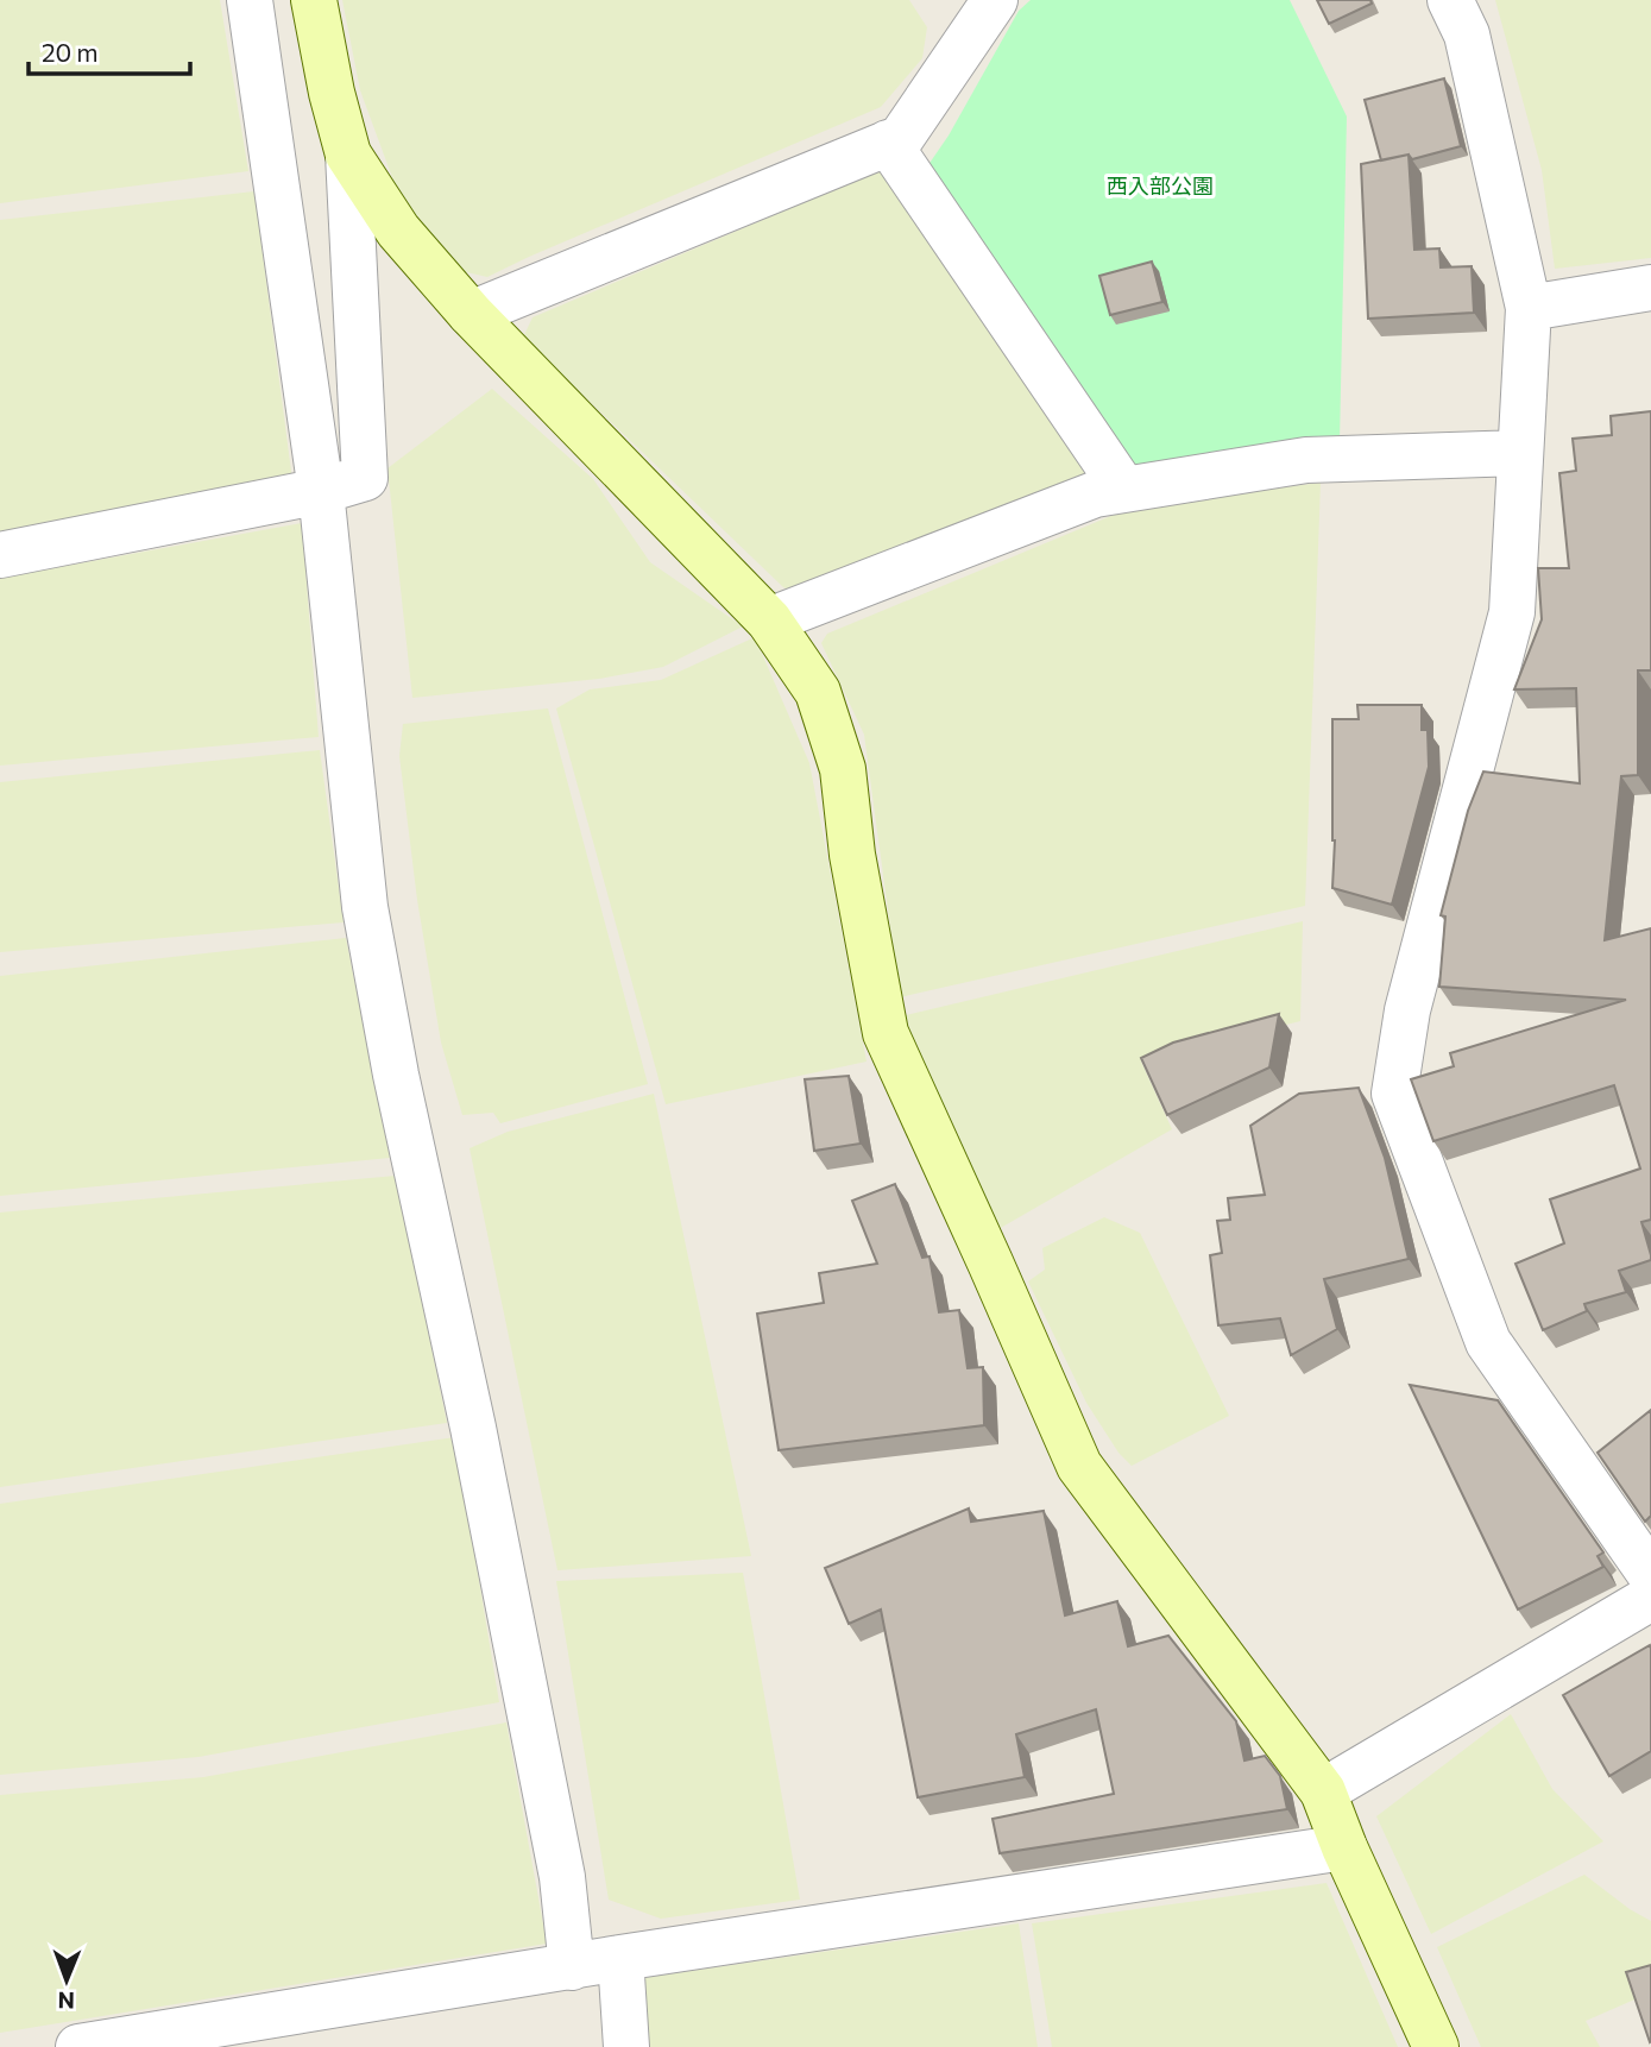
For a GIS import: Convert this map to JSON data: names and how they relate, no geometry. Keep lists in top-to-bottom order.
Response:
{
  "parks": ["西入部公園"],
  "scale_bar": "20 m",
  "north": "bottom"
}
